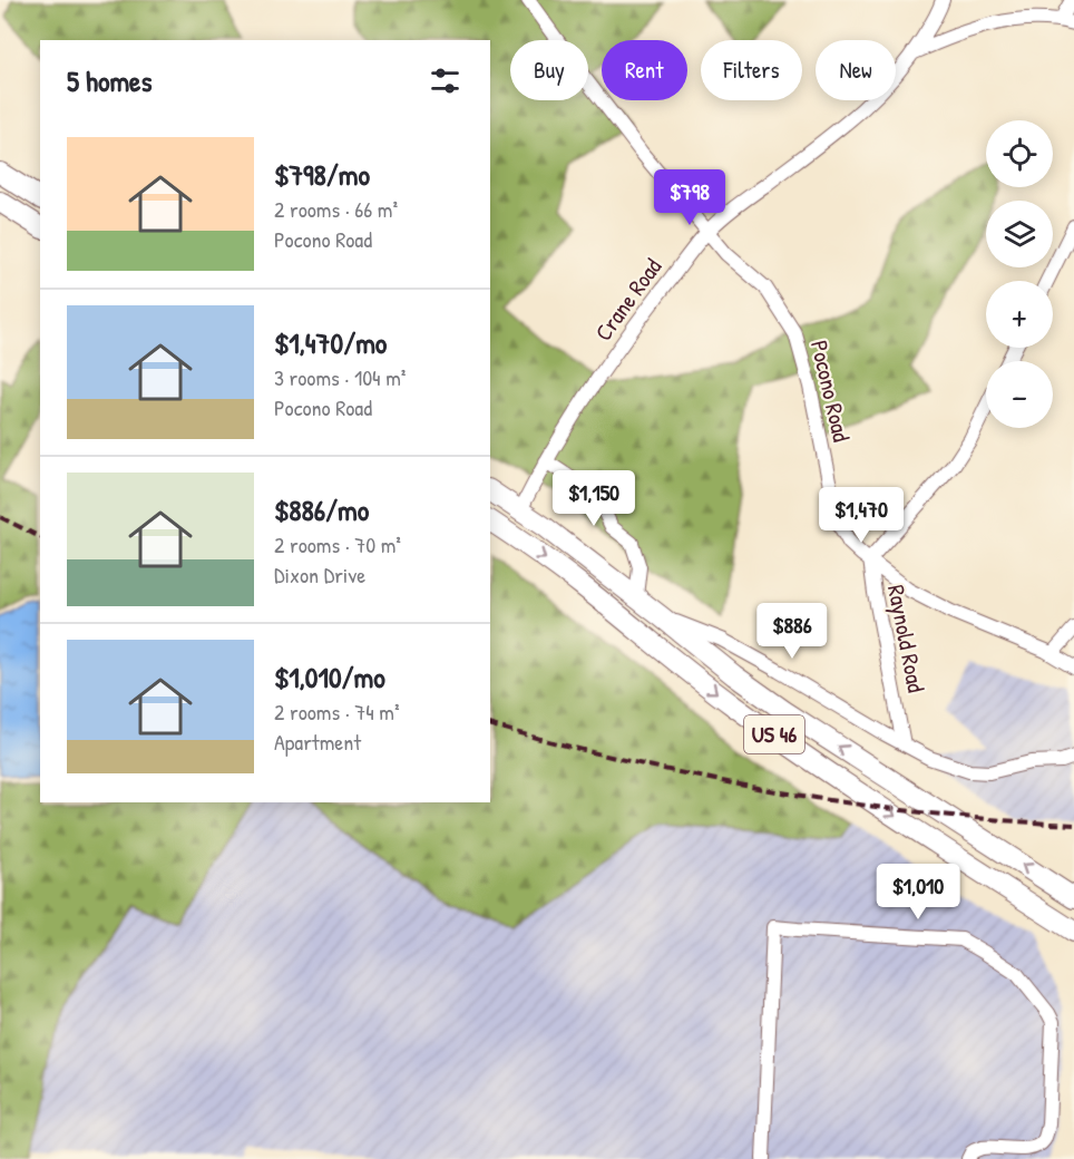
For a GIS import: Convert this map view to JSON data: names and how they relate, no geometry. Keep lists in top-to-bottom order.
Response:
{
  "streets": {
    "highway": ["US 46"],
    "street": ["Crane Road", "Pocono Road", "Raynold Road"]
  },
  "crossings": [
    ["Crane Road", "Pocono Road"],
    ["Crane Road", "US 46"],
    ["Pocono Road", "Raynold Road"]
  ],
  "page": {
    "chip": [
      "Buy",
      "Rent",
      "Filters",
      "New"
    ],
    "heading": "5 homes",
    "map_buttons": ["+", "−"],
    "list": [
      {
        "name": "$798/mo",
        "note": "2 rooms · 66 m² · Pocono Road"
      },
      {
        "name": "$1,470/mo",
        "note": "3 rooms · 104 m² · Pocono Road"
      },
      {
        "name": "$886/mo",
        "note": "2 rooms · 70 m² · Dixon Drive"
      },
      {
        "name": "$1,010/mo",
        "note": "2 rooms · 74 m² · Apartment"
      }
    ],
    "price": [
      "$798",
      "$1,150",
      "$1,470",
      "$886",
      "$1,010"
    ]
  }
}
